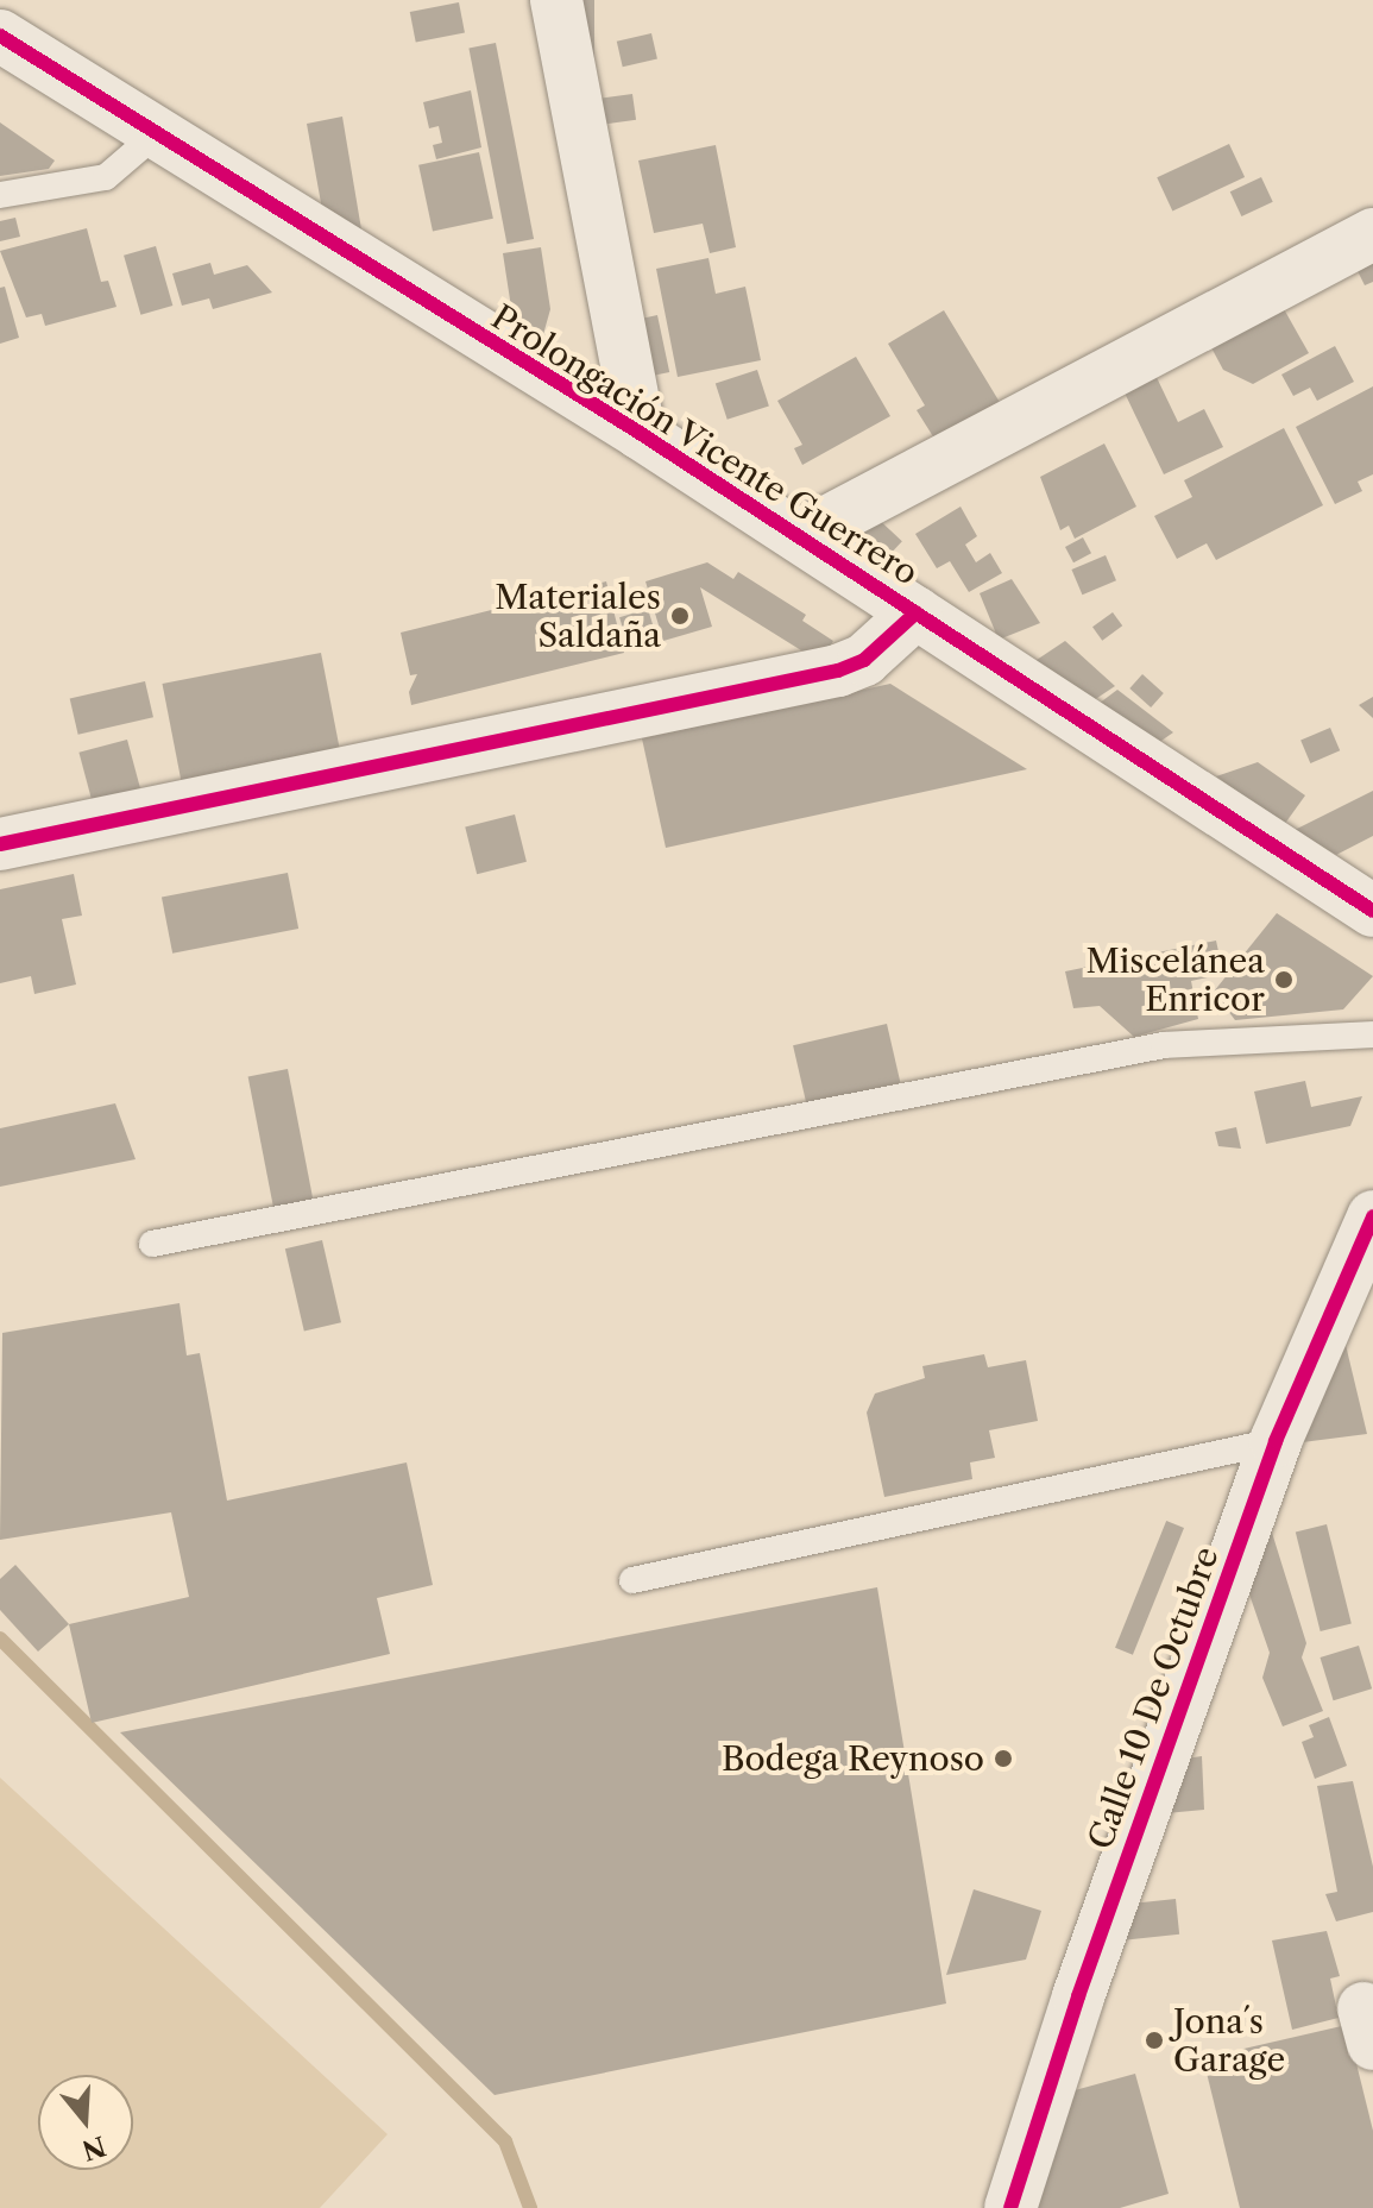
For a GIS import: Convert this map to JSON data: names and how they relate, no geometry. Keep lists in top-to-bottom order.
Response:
{
  "streets": {
    "street": ["Prolongación Vicente Guerrero", "Calle 10 De Octubre"]
  },
  "places": [
    "Materiales Saldaña",
    "Miscelánea Enricor",
    "Bodega Reynoso",
    "Jona´s Garage"
  ],
  "north": "bottom"
}
